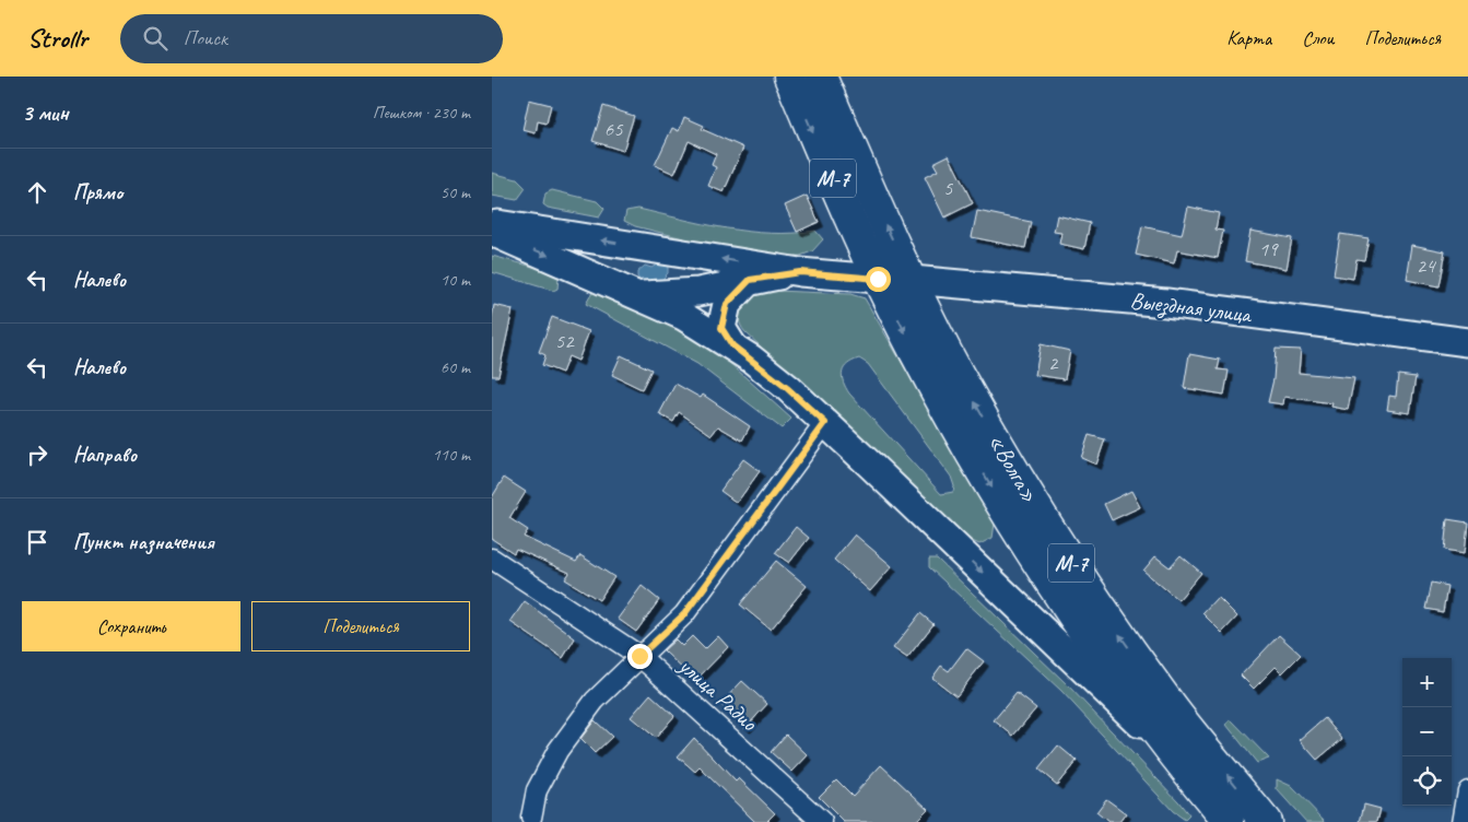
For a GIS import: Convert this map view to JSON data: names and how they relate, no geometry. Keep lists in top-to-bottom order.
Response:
{
  "streets": {
    "highway": ["М-7", "«Волга»"],
    "main road": ["Выездная улица"],
    "street": ["улица Радио"]
  },
  "crossings": [
    ["Выездная улица", "«Волга»"]
  ],
  "house_numbers": [
    "65",
    "5",
    "19",
    "24",
    "52",
    "2"
  ],
  "page": {
    "header": "Strollr",
    "search": "Поиск",
    "nav": ["Карта", "Слои", "Поделиться"],
    "heading": ["3 мин", "Пешком · 230 m"],
    "list": [
      ["Прямо", "50 m"],
      ["Налево", "10 m"],
      ["Налево", "60 m"],
      ["Направо", "110 m"],
      "Пункт назначения"
    ],
    "buttons": ["Сохранить", "Поделиться"],
    "map_buttons": ["+", "−"]
  }
}
